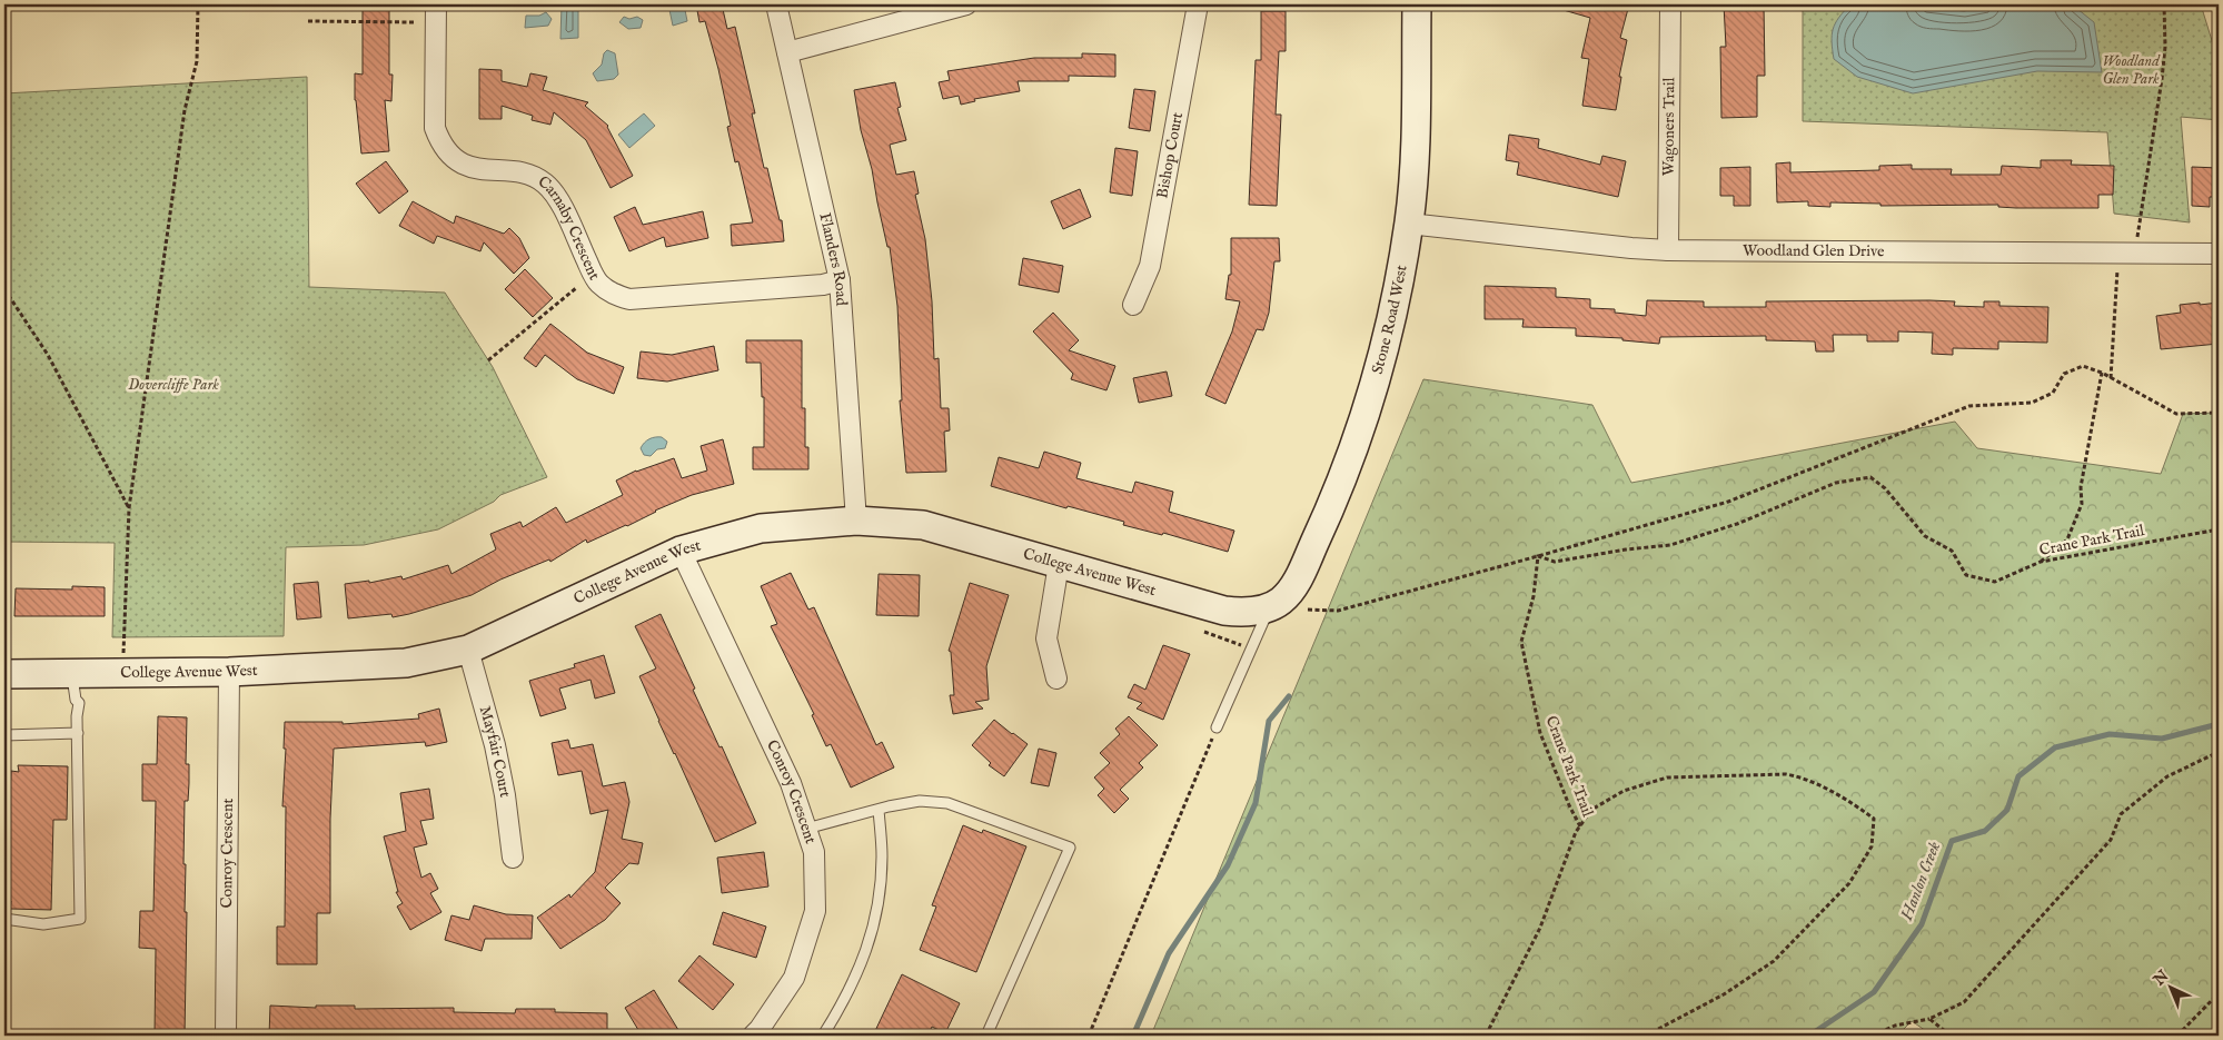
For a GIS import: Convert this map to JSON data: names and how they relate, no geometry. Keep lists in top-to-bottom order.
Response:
{
  "streets": {
    "street": [
      "Wagoners Trail",
      "Bishop Court",
      "Carnaby Crescent",
      "Woodland Glen Drive",
      "Flanders Road",
      "Stone Road West",
      "College Avenue West",
      "Mayfair Court",
      "Conroy Crescent"
    ],
    "path": ["Crane Park Trail"]
  },
  "crossings": [
    ["Wagoners Trail", "Woodland Glen Drive"],
    ["Carnaby Crescent", "Flanders Road"],
    ["Woodland Glen Drive", "Stone Road West"],
    ["Flanders Road", "College Avenue West"],
    ["Stone Road West", "College Avenue West"],
    ["College Avenue West", "Mayfair Court"],
    ["College Avenue West", "Conroy Crescent"]
  ],
  "water": ["Hanlon Creek"],
  "parks": ["Woodland Glen Park", "Dovercliffe Park"],
  "north": "top left"
}
